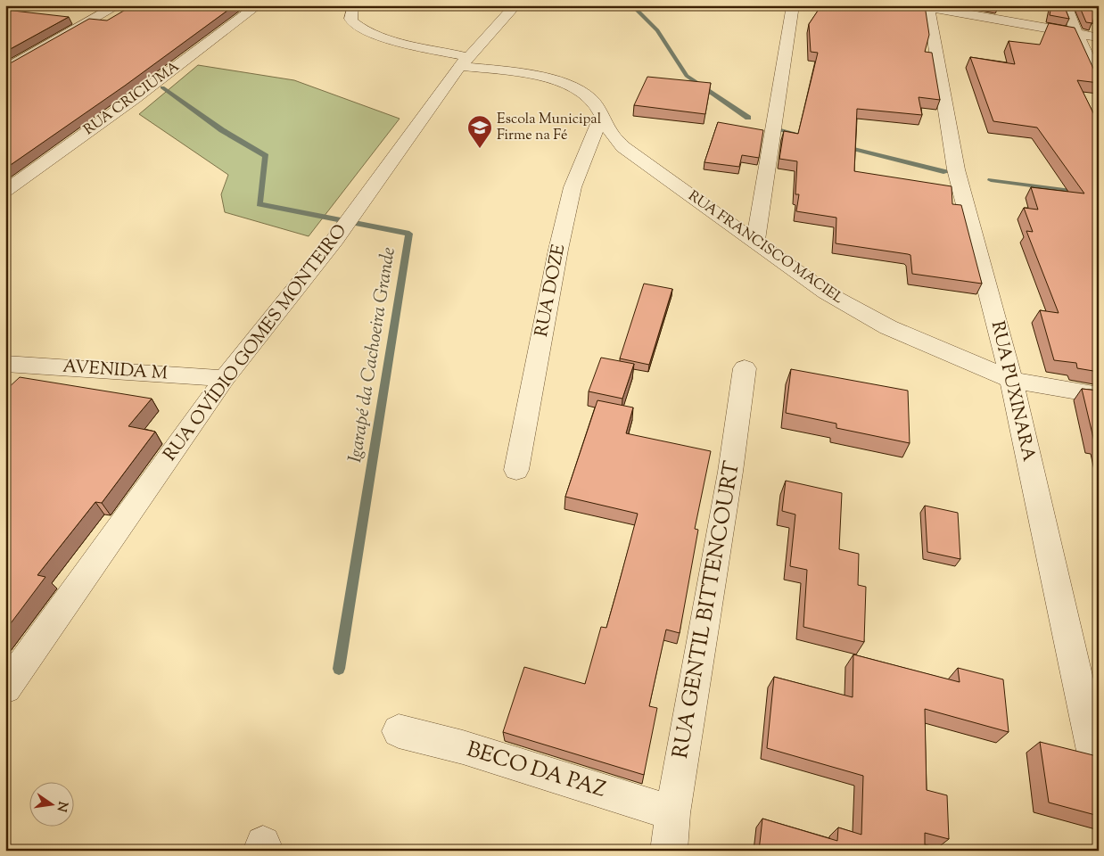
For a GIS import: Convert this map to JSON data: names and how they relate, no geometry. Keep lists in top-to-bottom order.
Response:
{
  "streets": {
    "street": [
      "RUA CRICIÚMA",
      "RUA FRANCISCO MACIEL",
      "RUA DOZE",
      "RUA OVÍDIO GOMES MONTEIRO",
      "AVENIDA M",
      "RUA PUXINARA",
      "RUA GENTIL BITTENCOURT",
      "BECO DA PAZ"
    ]
  },
  "crossings": [
    ["RUA FRANCISCO MACIEL", "RUA DOZE"],
    ["RUA FRANCISCO MACIEL", "RUA OVÍDIO GOMES MONTEIRO"],
    ["RUA FRANCISCO MACIEL", "RUA PUXINARA"],
    ["RUA OVÍDIO GOMES MONTEIRO", "AVENIDA M"],
    ["RUA GENTIL BITTENCOURT", "BECO DA PAZ"]
  ],
  "water": ["Igarapé da Cachoeira Grande"],
  "places": {
    "school or university": ["Escola Municipal Firme na Fé"]
  },
  "north": "right"
}
